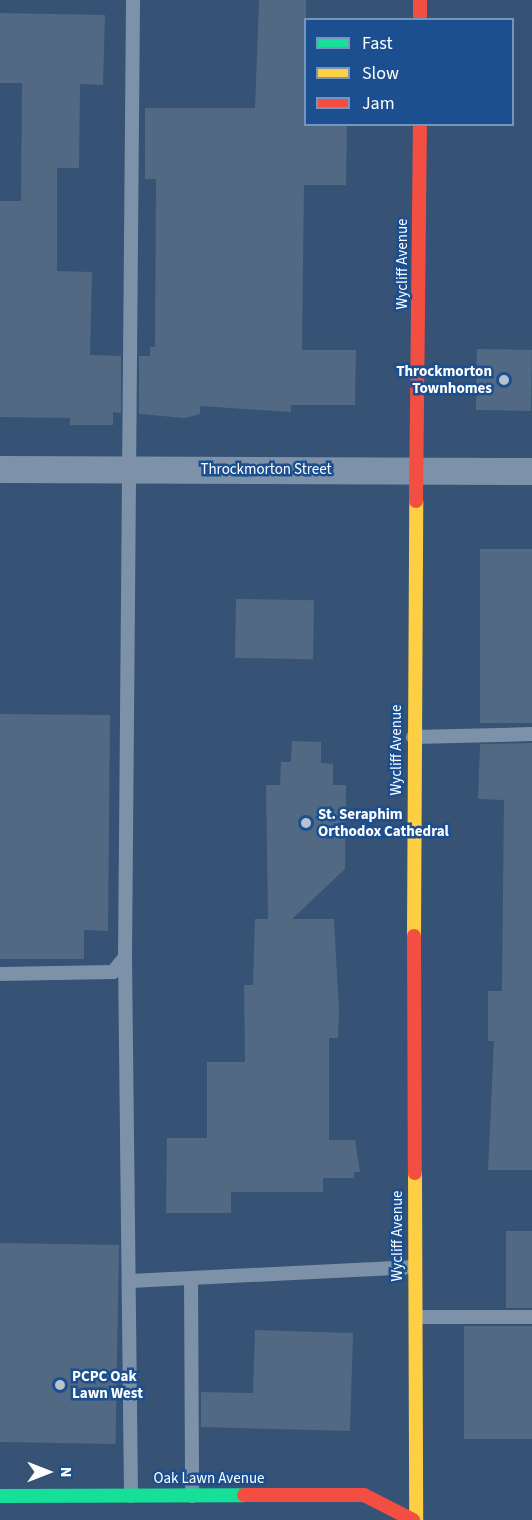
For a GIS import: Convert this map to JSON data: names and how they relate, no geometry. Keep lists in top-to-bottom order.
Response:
{
  "streets": {
    "main road": ["Wycliff Avenue", "Oak Lawn Avenue"],
    "street": ["Throckmorton Street"]
  },
  "crossings": [
    ["Wycliff Avenue", "Throckmorton Street"],
    ["Wycliff Avenue", "Oak Lawn Avenue"]
  ],
  "places": ["Throckmorton Townhomes", "St. Seraphim Orthodox Cathedral", "PCPC Oak Lawn West"],
  "legend": ["Fast", "Slow", "Jam"],
  "north": "right"
}
